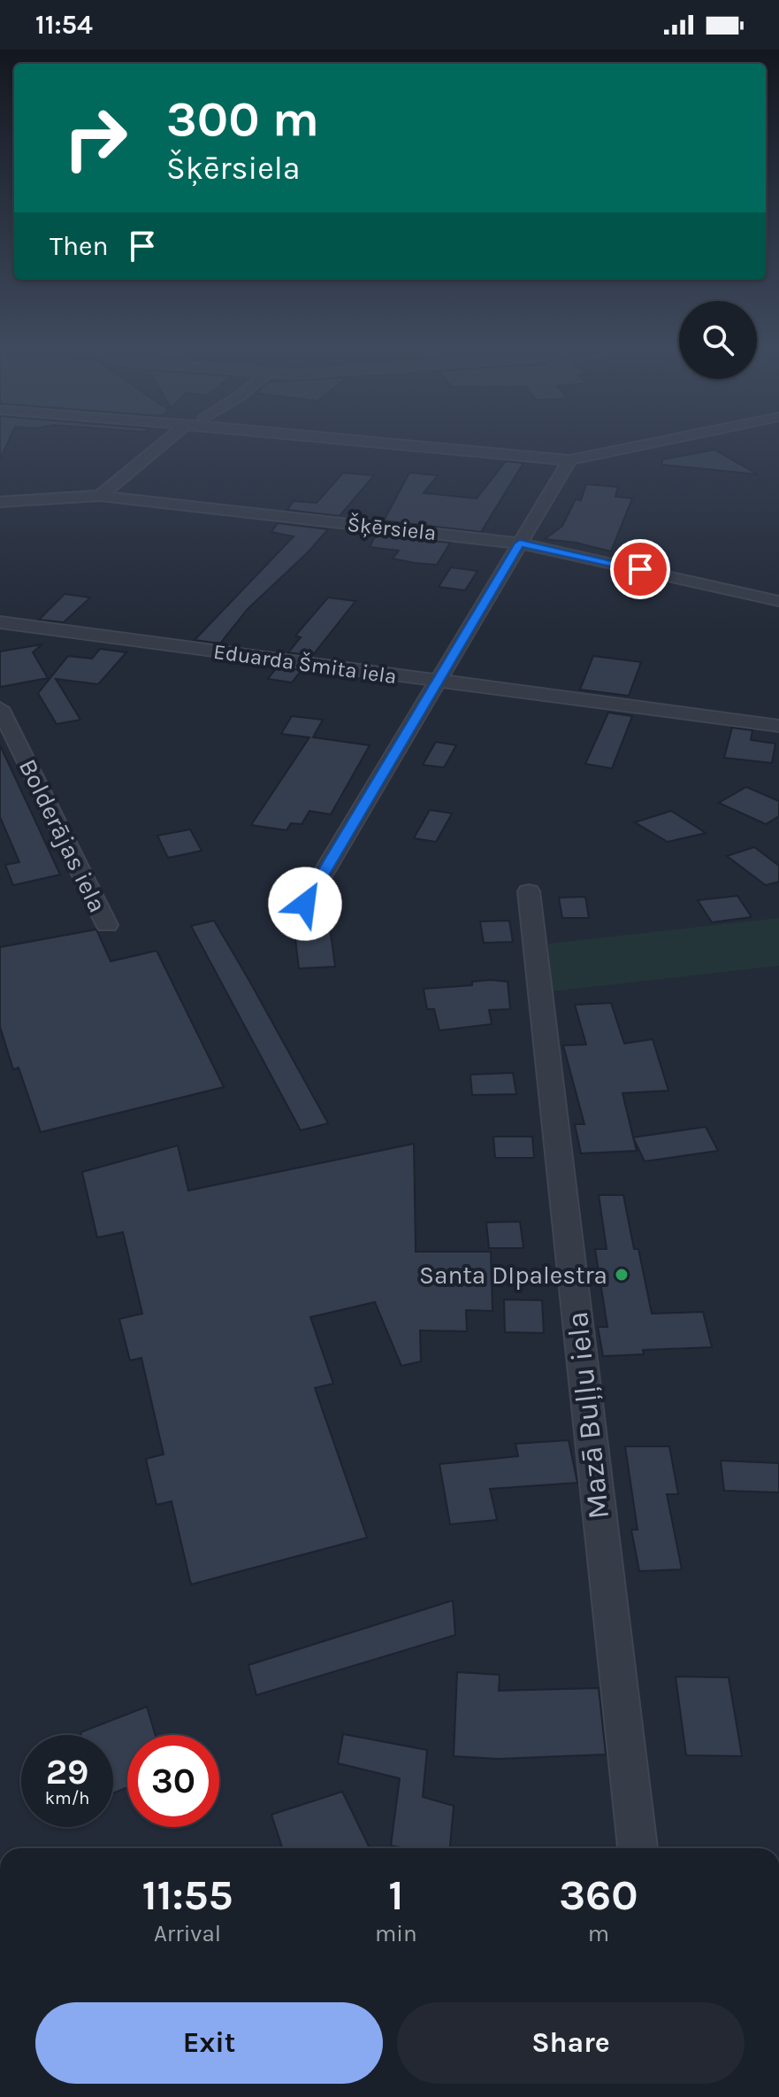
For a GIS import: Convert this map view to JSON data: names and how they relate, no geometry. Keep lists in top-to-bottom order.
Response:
{
  "streets": {
    "street": [
      "Šķērsiela",
      "Eduarda Šmita iela",
      "Bolderājas iela",
      "Mazā Buļļu iela"
    ]
  },
  "places": ["Santa DIpalestra"],
  "page": {
    "status": "11:54",
    "turn": ["300 m", "Šķērsiela"],
    "then": "Then",
    "speed": "29 km/h",
    "limit": "30",
    "eta": [
      "11:55",
      "Arrival",
      "1",
      "min",
      "360",
      "m"
    ],
    "buttons": ["Exit", "Share"]
  }
}
